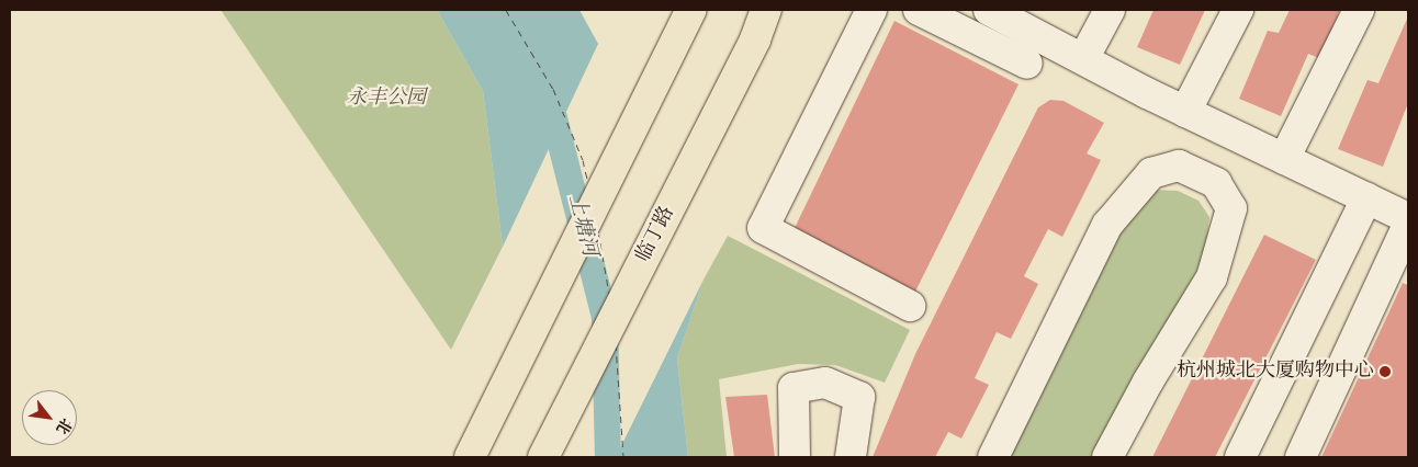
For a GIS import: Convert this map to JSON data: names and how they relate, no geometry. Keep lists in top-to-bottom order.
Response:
{
  "streets": {
    "main road": ["临丁路"]
  },
  "water": ["上塘河"],
  "parks": ["永丰公园"],
  "places": ["杭州城北大厦购物中心"],
  "north": "bottom right"
}
